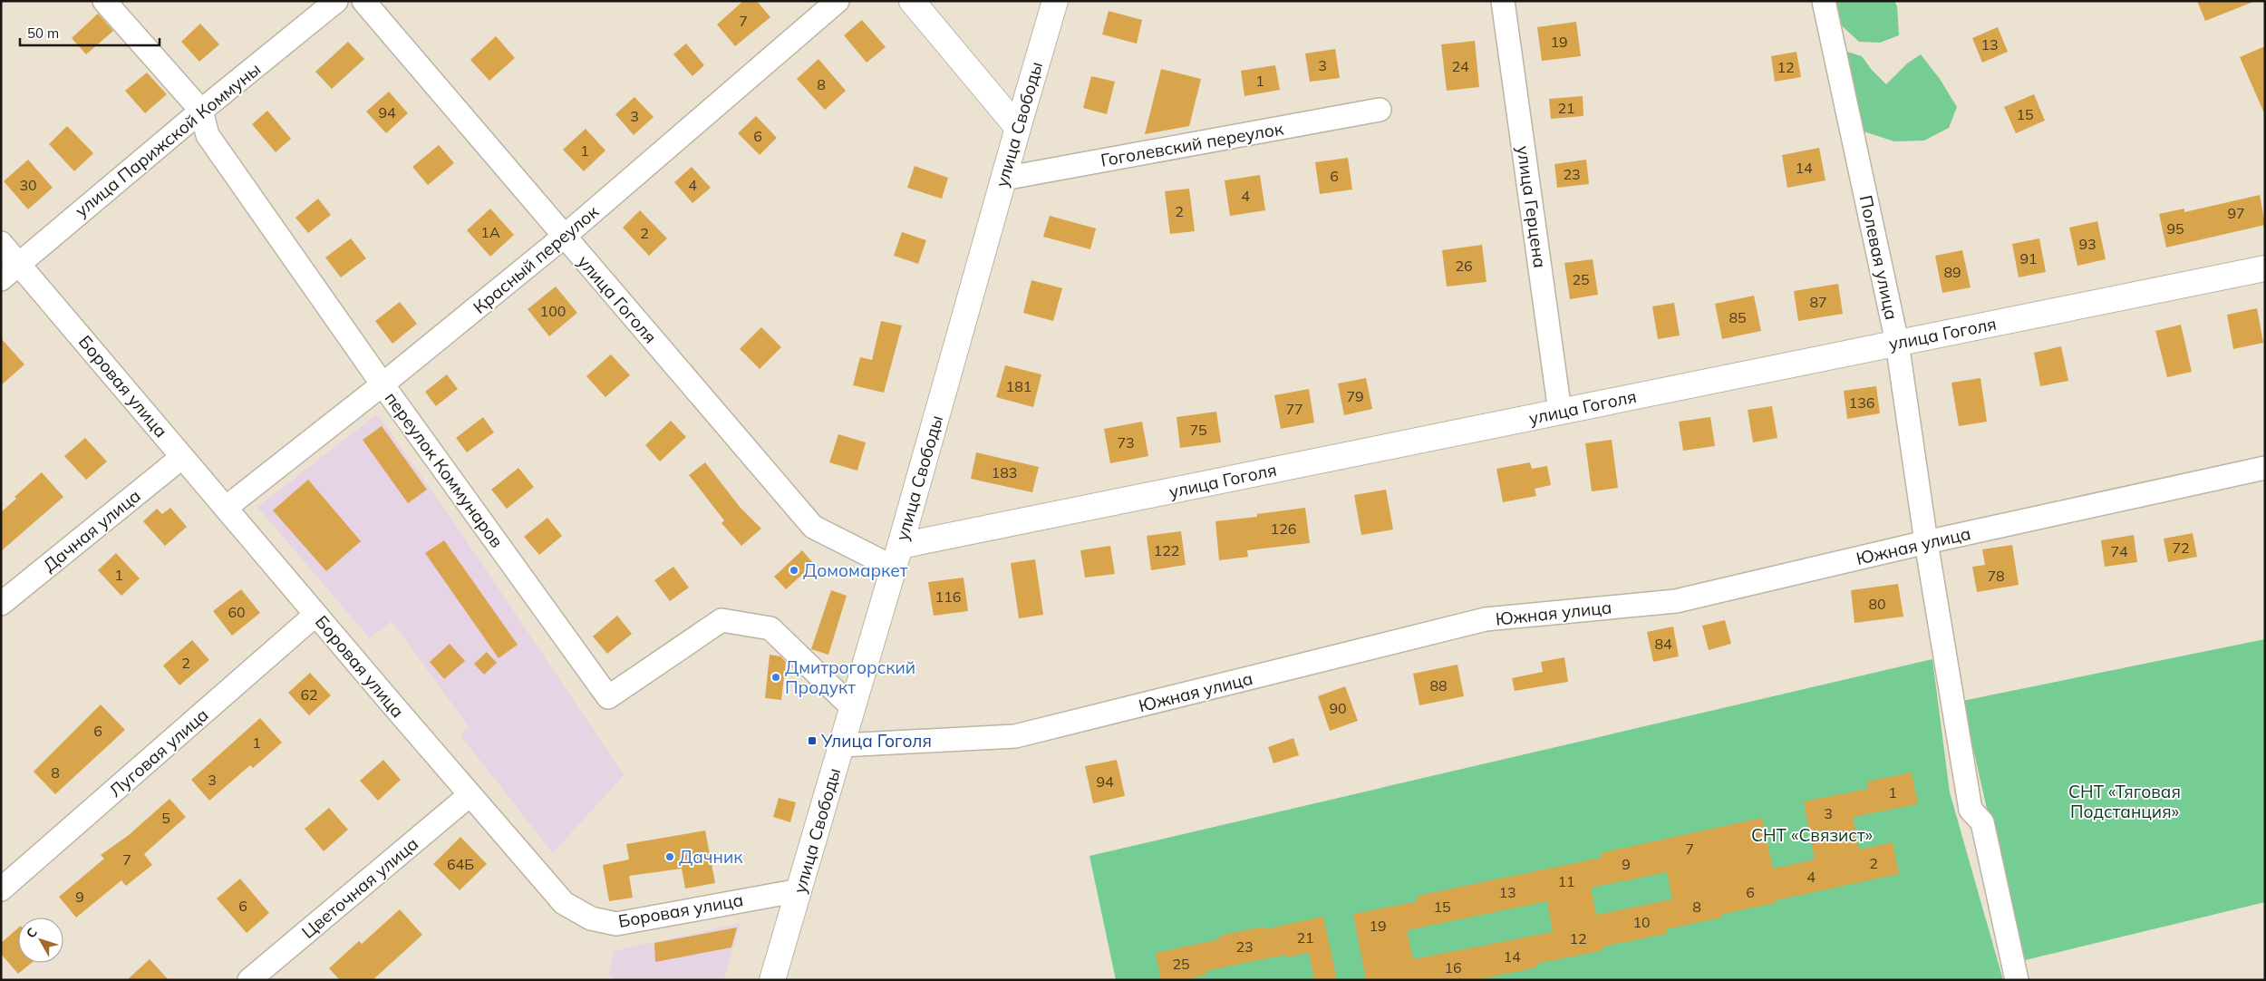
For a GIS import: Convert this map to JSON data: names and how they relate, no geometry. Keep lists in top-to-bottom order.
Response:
{
  "streets": {
    "street": [
      "улица Свободы",
      "улица Парижской Коммуны",
      "Гоголевский переулок",
      "улица Герцена",
      "Полевая улица",
      "Красный переулок",
      "улица Гоголя",
      "Боровая улица",
      "переулок Коммунаров",
      "Дачная улица",
      "Южная улица",
      "Луговая улица",
      "Цветочная улица"
    ]
  },
  "crossings": [
    ["улица Свободы", "Гоголевский переулок"],
    ["улица Свободы", "улица Гоголя"],
    ["улица Свободы", "Боровая улица"],
    ["улица Свободы", "переулок Коммунаров"],
    ["улица Свободы", "Южная улица"],
    ["улица Парижской Коммуны", "Боровая улица"],
    ["улица Парижской Коммуны", "переулок Коммунаров"],
    ["улица Герцена", "улица Гоголя"],
    ["Полевая улица", "улица Гоголя"],
    ["Полевая улица", "Южная улица"],
    ["Красный переулок", "улица Гоголя"],
    ["Красный переулок", "Боровая улица"],
    ["Красный переулок", "переулок Коммунаров"],
    ["Боровая улица", "Дачная улица"],
    ["Боровая улица", "Луговая улица"],
    ["Боровая улица", "Цветочная улица"]
  ],
  "parks": ["СНТ «Тяговая Подстанция»", "СНТ «Связист»"],
  "places": {
    "other": ["Домомаркет", "Дмитрогорский Продукт", "Дачник"],
    "transit": ["Улица Гоголя"]
  },
  "house_numbers": [
    "7",
    "19",
    "13",
    "3",
    "24",
    "12",
    "1",
    "8",
    "21",
    "94",
    "15",
    "3",
    "6",
    "1",
    "14",
    "23",
    "6",
    "30",
    "4",
    "4",
    "2",
    "97",
    "95",
    "1А",
    "2",
    "93",
    "91",
    "26",
    "89",
    "25",
    "87",
    "100",
    "85",
    "181",
    "79",
    "136",
    "77",
    "75",
    "73",
    "183",
    "126",
    "72",
    "122",
    "74",
    "1",
    "78",
    "116",
    "80",
    "60",
    "84",
    "2",
    "88",
    "62",
    "90",
    "6",
    "1",
    "8",
    "3",
    "94",
    "1",
    "3",
    "5",
    "7",
    "7",
    "2",
    "64Б",
    "9",
    "4",
    "11",
    "13",
    "6",
    "9",
    "6",
    "15",
    "8",
    "10",
    "19",
    "21",
    "12",
    "23",
    "14",
    "25",
    "16"
  ],
  "scale_bar": "50 m",
  "north": "top left"
}
